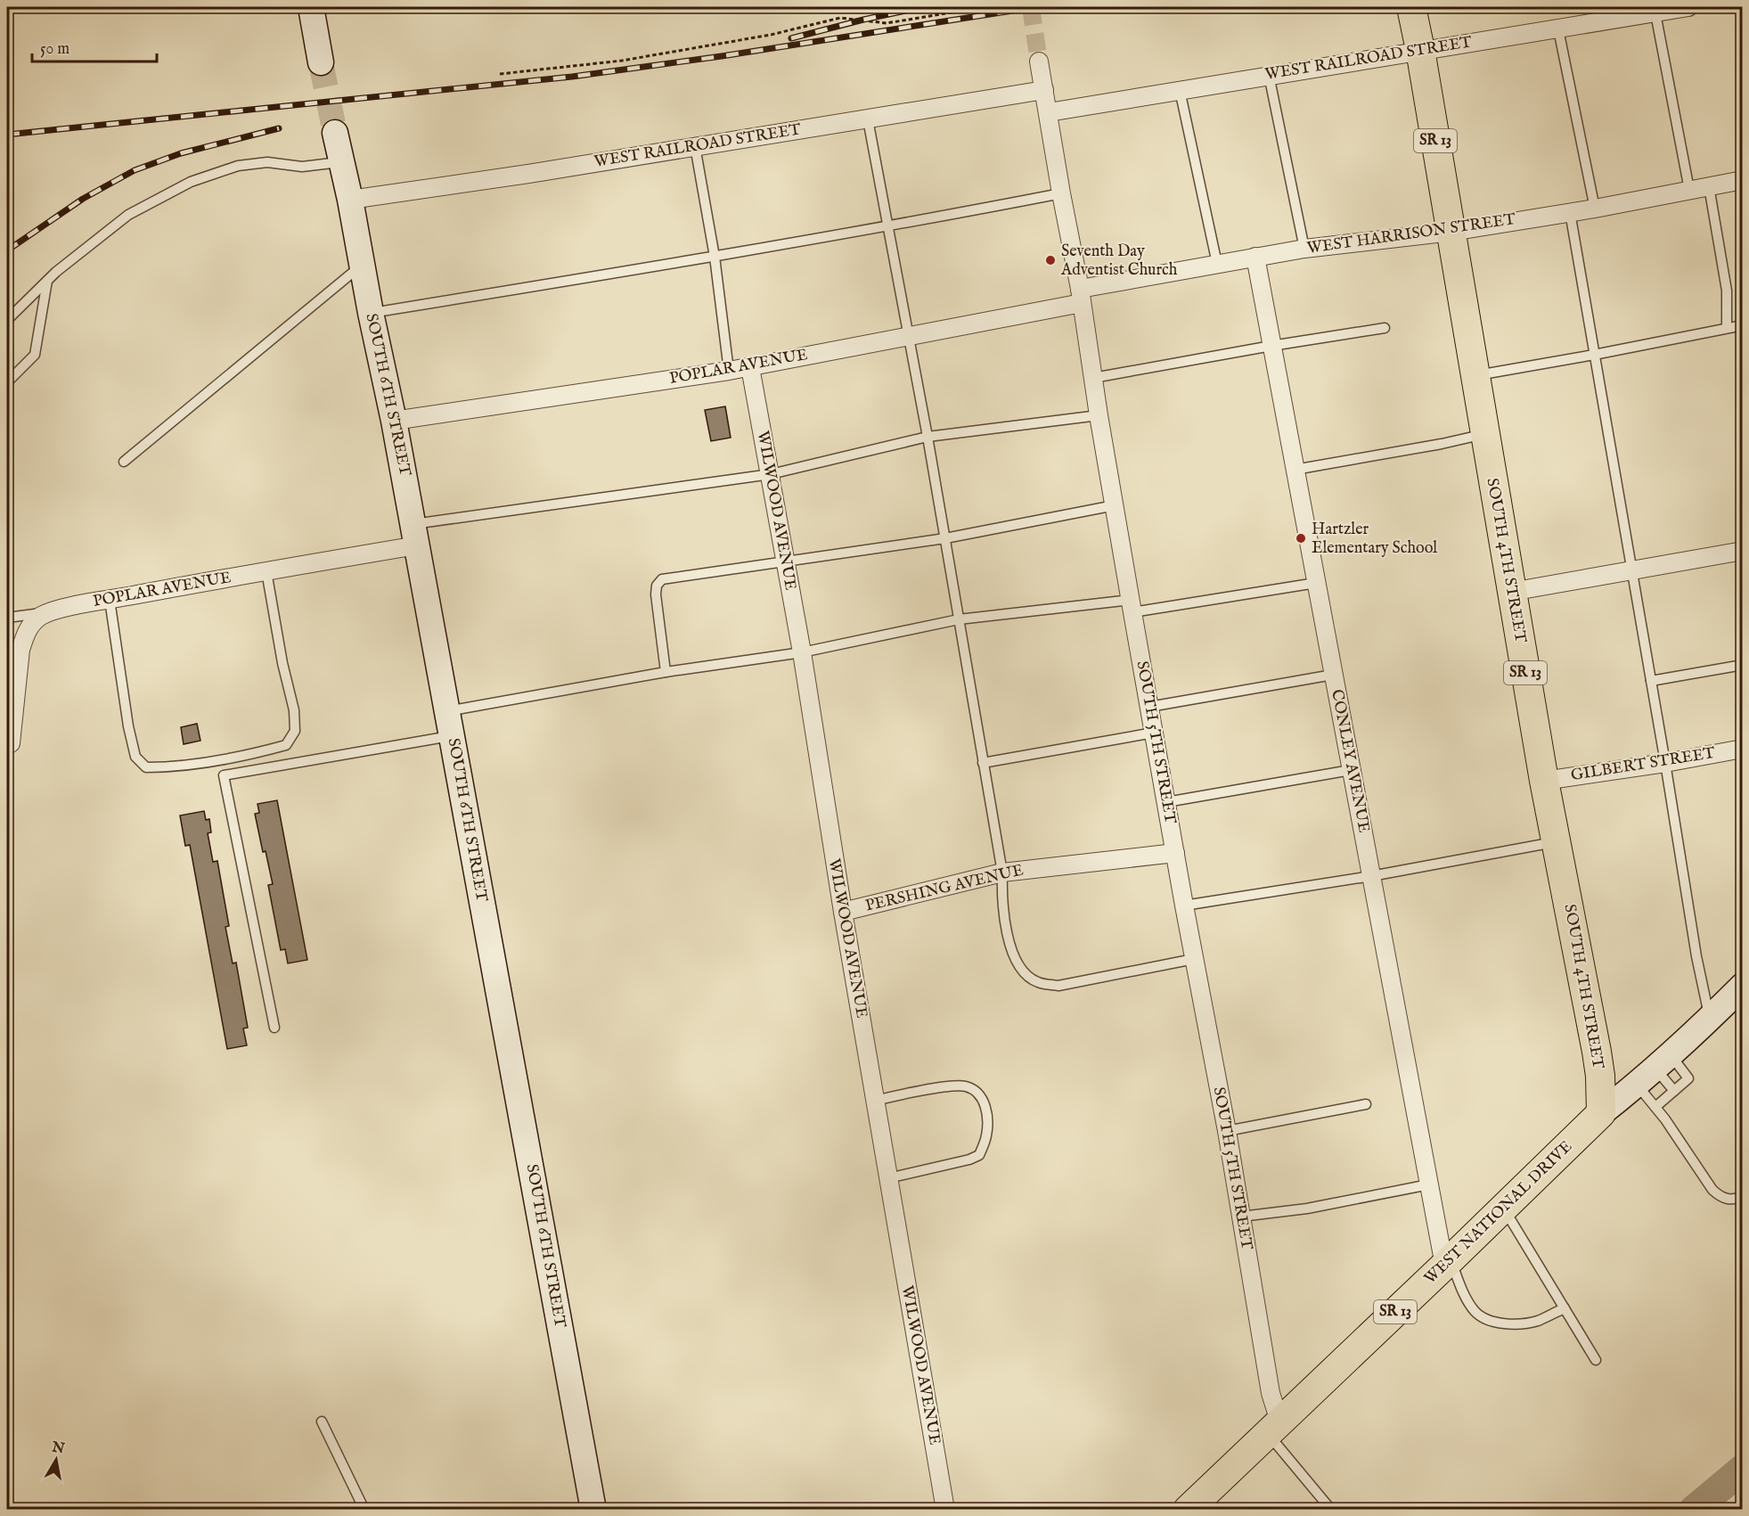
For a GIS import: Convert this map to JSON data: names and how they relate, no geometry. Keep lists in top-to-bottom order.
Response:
{
  "streets": {
    "main road": ["SR 13", "SOUTH 4TH STREET", "WEST NATIONAL DRIVE"],
    "street": [
      "WEST RAILROAD STREET",
      "WEST HARRISON STREET",
      "POPLAR AVENUE",
      "SOUTH 6TH STREET",
      "WILWOOD AVENUE",
      "SOUTH 5TH STREET",
      "CONLEY AVENUE",
      "GILBERT STREET",
      "PERSHING AVENUE"
    ]
  },
  "crossings": [
    ["WEST RAILROAD STREET", "SOUTH 6TH STREET"],
    ["WEST RAILROAD STREET", "SOUTH 4TH STREET"],
    ["WEST RAILROAD STREET", "SOUTH 5TH STREET"],
    ["WEST HARRISON STREET", "POPLAR AVENUE"],
    ["WEST HARRISON STREET", "SOUTH 4TH STREET"],
    ["WEST HARRISON STREET", "SOUTH 5TH STREET"],
    ["WEST HARRISON STREET", "CONLEY AVENUE"],
    ["POPLAR AVENUE", "SOUTH 6TH STREET"],
    ["POPLAR AVENUE", "WILWOOD AVENUE"],
    ["POPLAR AVENUE", "SOUTH 5TH STREET"],
    ["WILWOOD AVENUE", "PERSHING AVENUE"],
    ["SOUTH 4TH STREET", "GILBERT STREET"],
    ["SOUTH 4TH STREET", "WEST NATIONAL DRIVE"],
    ["SOUTH 5TH STREET", "PERSHING AVENUE"],
    ["SOUTH 5TH STREET", "WEST NATIONAL DRIVE"],
    ["CONLEY AVENUE", "WEST NATIONAL DRIVE"]
  ],
  "places": ["Seventh Day Adventist Church", "Hartzler Elementary School"],
  "scale_bar": "50 m",
  "north": "top"
}
